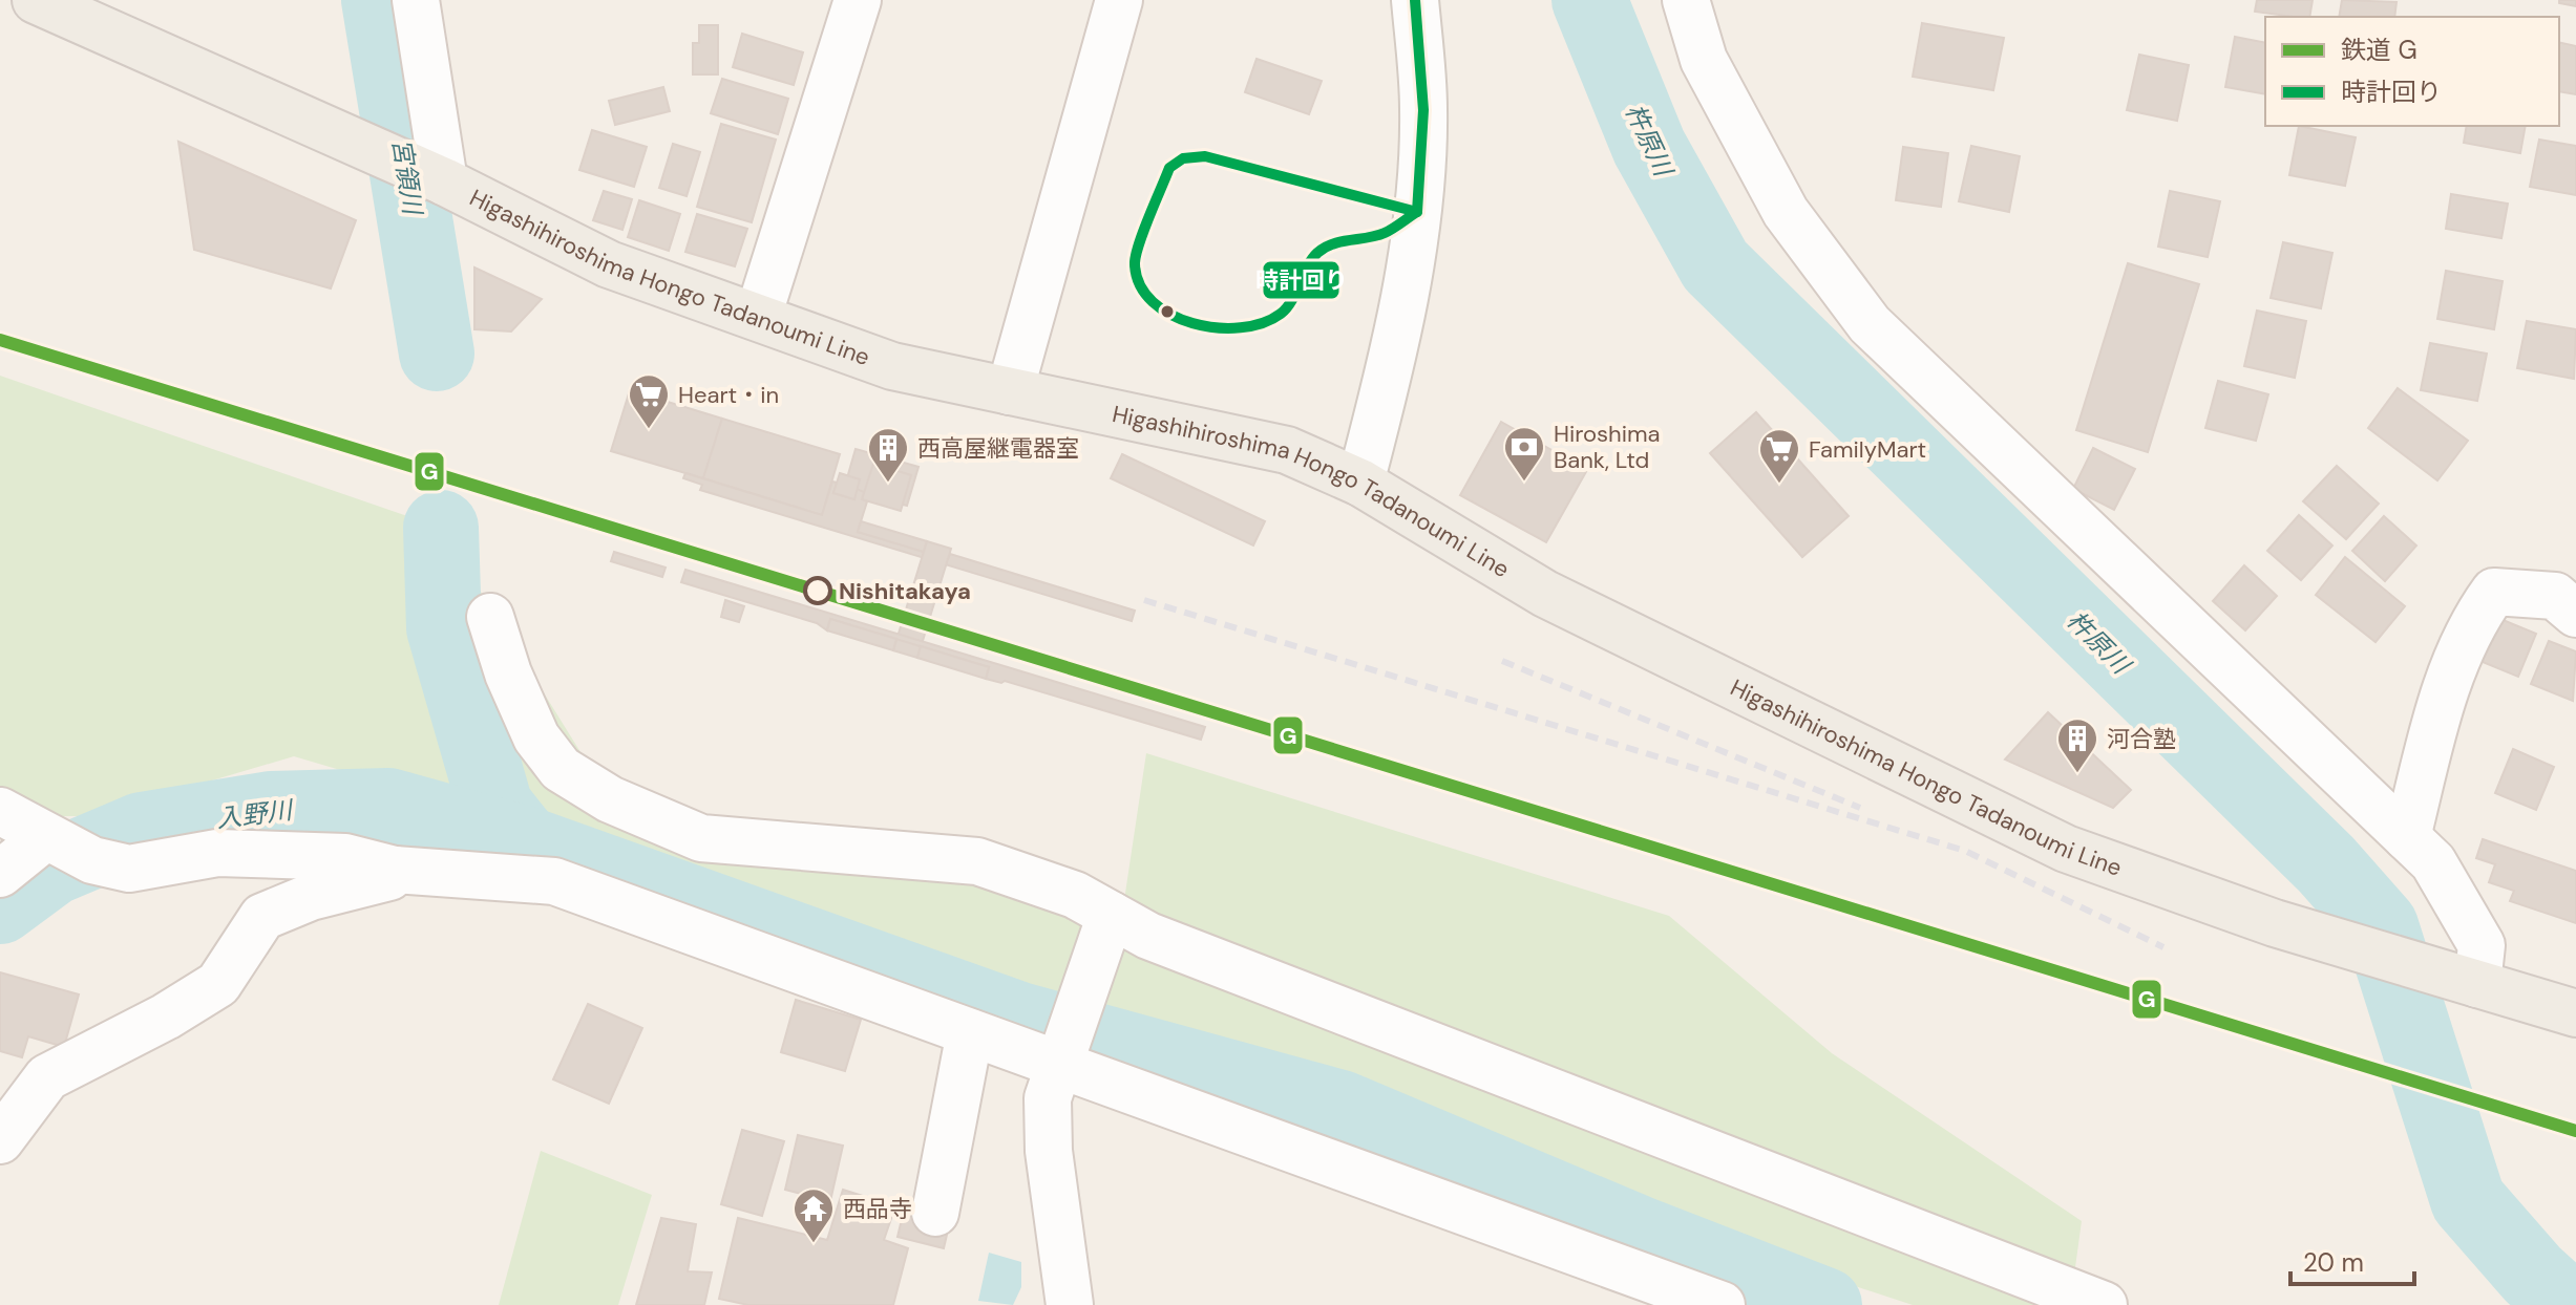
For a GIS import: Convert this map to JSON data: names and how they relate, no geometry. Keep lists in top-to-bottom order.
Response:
{
  "streets": {
    "main road": ["Higashihiroshima Hongo Tadanoumi Line"]
  },
  "water": ["杵原川", "宮領川", "入野川"],
  "places": {
    "supermarket": ["Heart・in", "FamilyMart"],
    "bank": ["Hiroshima Bank, Ltd"],
    "building": ["西高屋継電器室", "河合塾"],
    "other": ["Nishitakaya"],
    "temple": ["西品寺"]
  },
  "lines": ["transit line 時計回り", "rail line G"],
  "legend": ["鉄道 G", "時計回り"],
  "scale_bar": "20 m"
}
